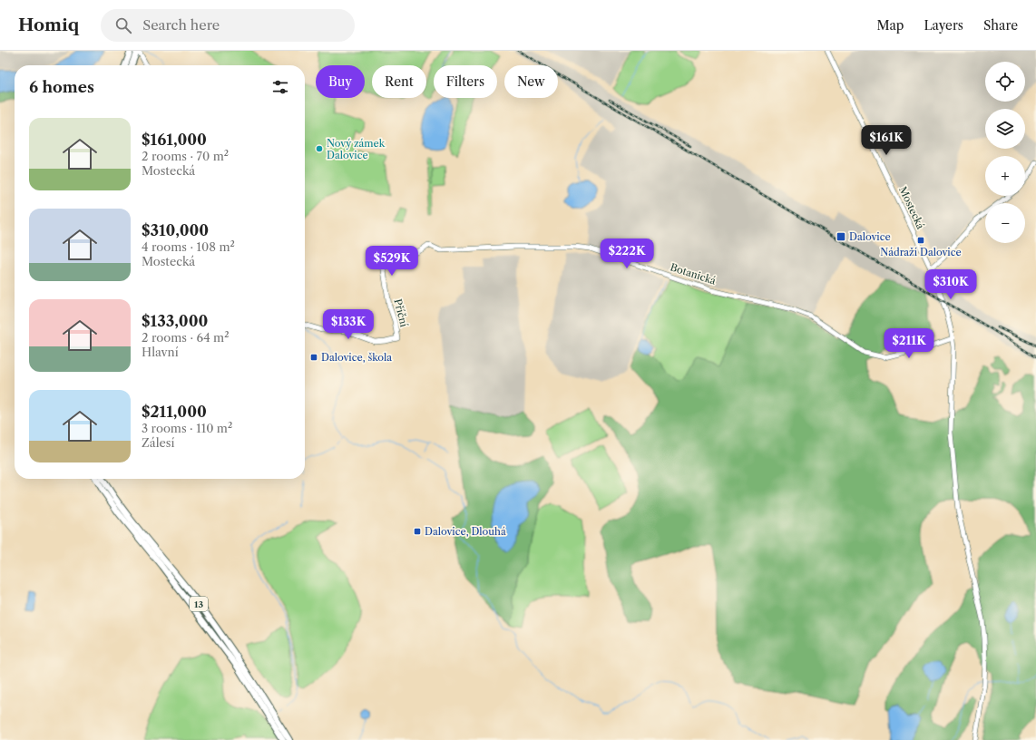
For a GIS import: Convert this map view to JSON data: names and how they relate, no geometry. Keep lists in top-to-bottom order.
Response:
{
  "streets": {
    "highway": ["13"],
    "street": ["Mostecká", "Botanická", "Příční"]
  },
  "crossings": [
    ["Mostecká", "Botanická"],
    ["Botanická", "Příční"]
  ],
  "places": {
    "other": ["Nový zámek Dalovice"],
    "transit": [
      "Dalovice",
      "Nádraží Dalovice",
      "Dalovice, škola",
      "Dalovice, Dlouhá"
    ]
  },
  "page": {
    "header": "Homiq",
    "search": "Search here",
    "nav": ["Map", "Layers", "Share"],
    "map_buttons": ["+", "−"],
    "chip": [
      "Buy",
      "Rent",
      "Filters",
      "New"
    ],
    "heading": "6 homes",
    "list": [
      {
        "name": "$161,000",
        "note": "2 rooms · 70 m² · Mostecká"
      },
      {
        "name": "$310,000",
        "note": "4 rooms · 108 m² · Mostecká"
      },
      {
        "name": "$133,000",
        "note": "2 rooms · 64 m² · Hlavní"
      },
      {
        "name": "$211,000",
        "note": "3 rooms · 110 m² · Zálesí"
      }
    ],
    "price": [
      "$161K",
      "$222K",
      "$529K",
      "$310K",
      "$133K",
      "$211K"
    ]
  }
}
